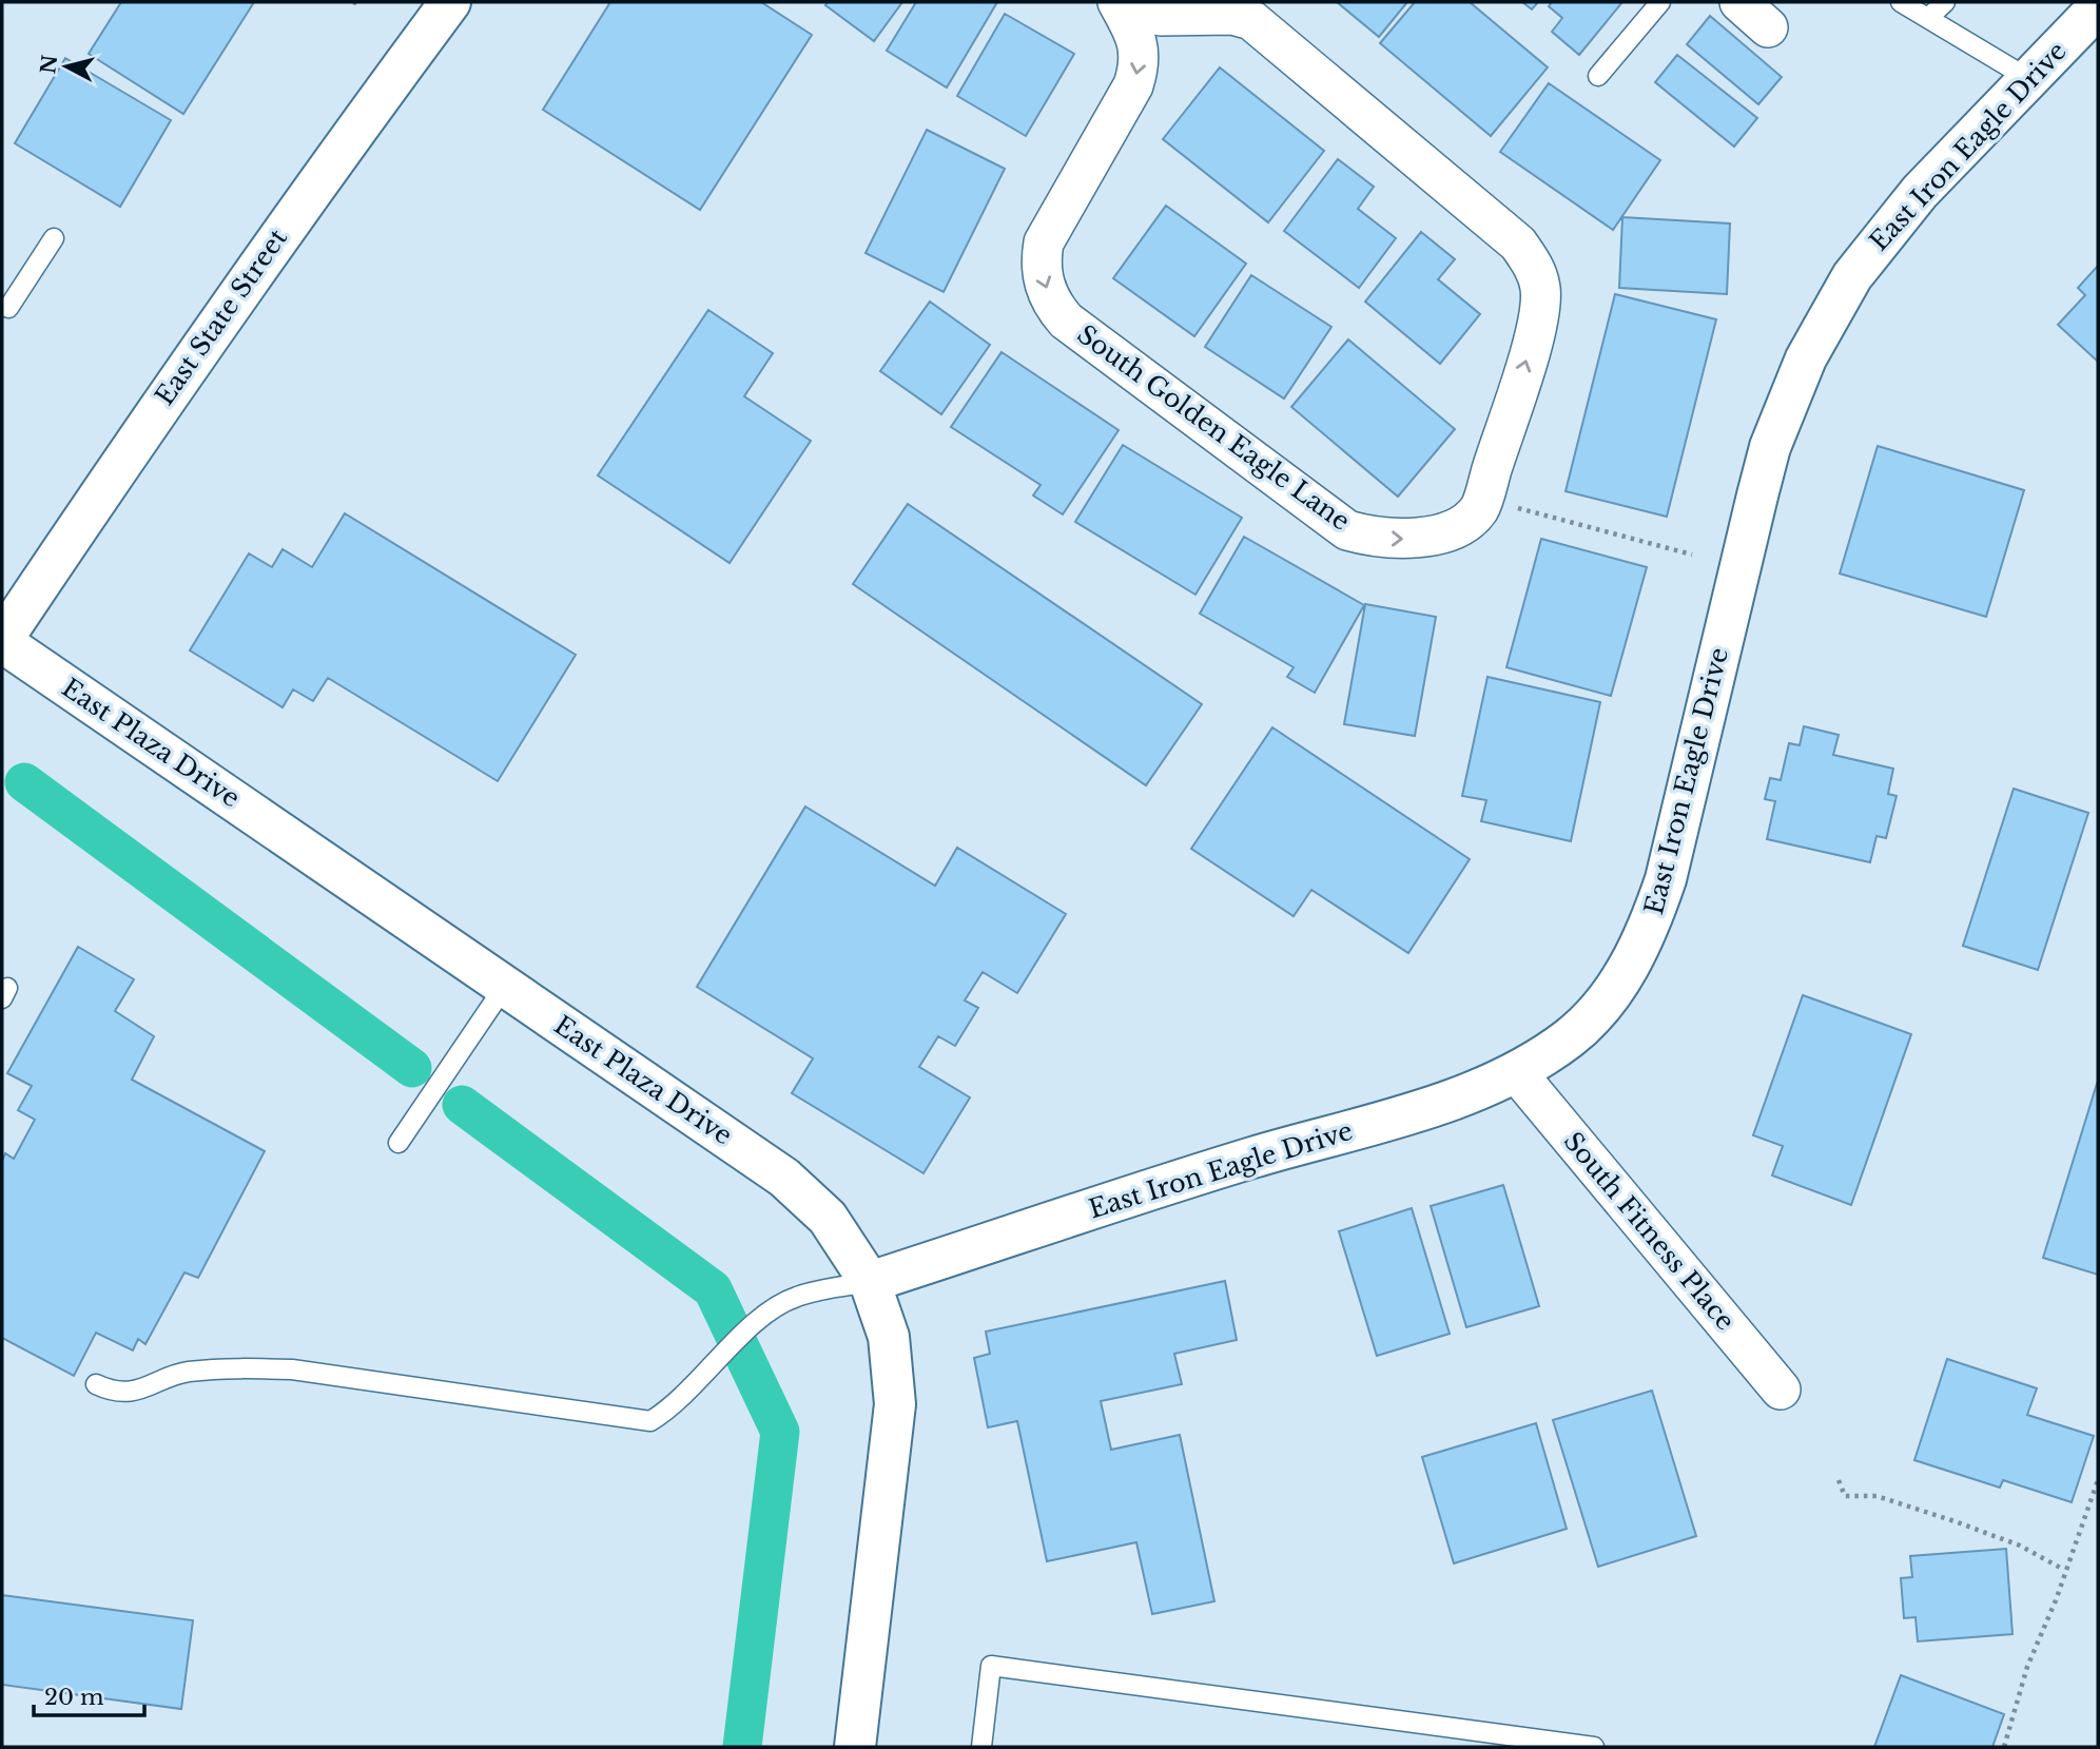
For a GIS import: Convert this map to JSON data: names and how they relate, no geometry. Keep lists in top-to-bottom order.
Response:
{
  "streets": {
    "street": [
      "East Iron Eagle Drive",
      "East State Street",
      "South Golden Eagle Lane",
      "East Plaza Drive",
      "South Fitness Place"
    ]
  },
  "crossings": [
    ["East Iron Eagle Drive", "East Plaza Drive"],
    ["East Iron Eagle Drive", "South Fitness Place"],
    ["East State Street", "East Plaza Drive"]
  ],
  "scale_bar": "20 m",
  "north": "left"
}
